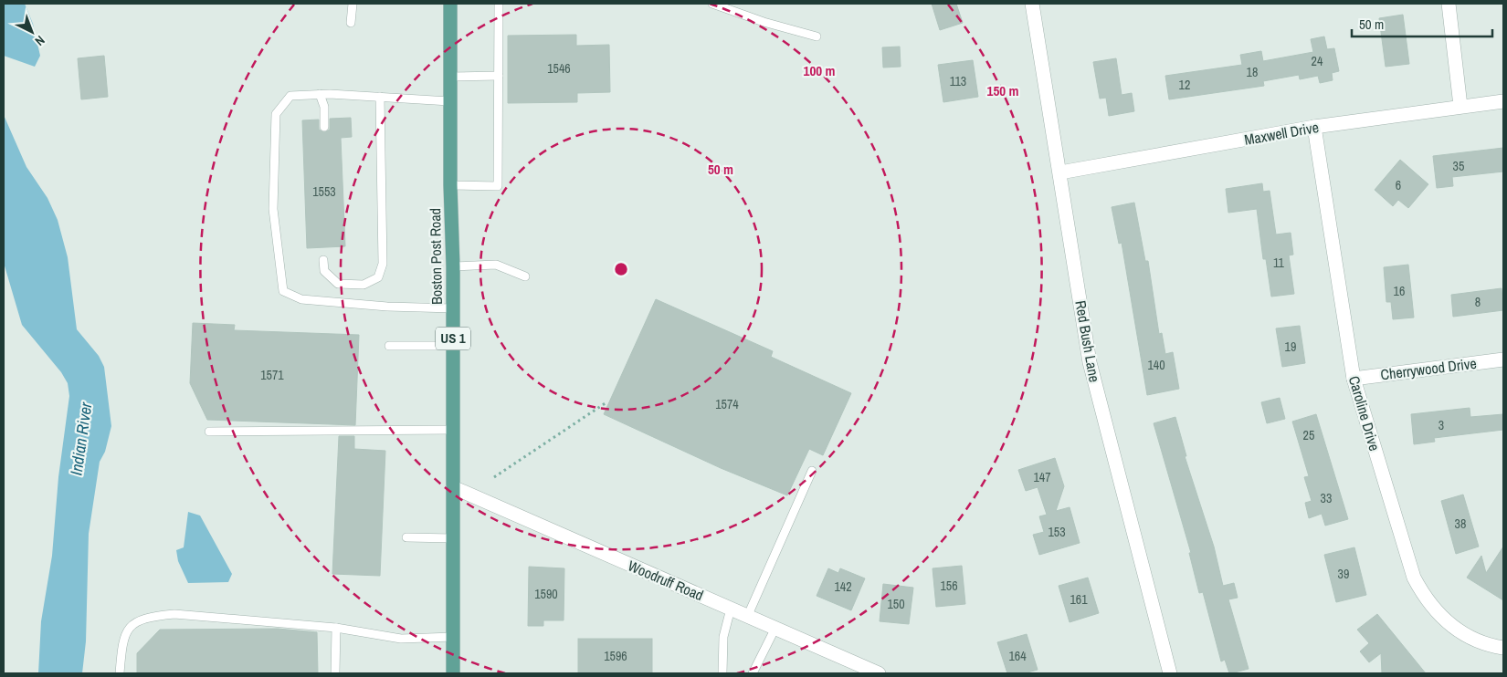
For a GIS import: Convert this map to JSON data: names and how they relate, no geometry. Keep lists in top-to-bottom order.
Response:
{
  "streets": {
    "main road": ["Boston Post Road", "US 1"],
    "street": [
      "Maxwell Drive",
      "Red Bush Lane",
      "Cherrywood Drive",
      "Caroline Drive",
      "Woodruff Road"
    ]
  },
  "crossings": [
    ["Maxwell Drive", "Red Bush Lane"],
    ["Maxwell Drive", "Caroline Drive"],
    ["Boston Post Road", "Woodruff Road"],
    ["Cherrywood Drive", "Caroline Drive"]
  ],
  "water": ["Indian River"],
  "house_numbers": [
    "24",
    "1546",
    "18",
    "113",
    "12",
    "35",
    "6",
    "1553",
    "11",
    "16",
    "8",
    "19",
    "140",
    "1571",
    "1574",
    "3",
    "25",
    "147",
    "33",
    "38",
    "153",
    "39",
    "156",
    "142",
    "1590",
    "161",
    "150",
    "1596",
    "164"
  ],
  "scale_bar": "50 m",
  "north": "bottom right",
  "rings": ["100 m", "150 m", "50 m"]
}
